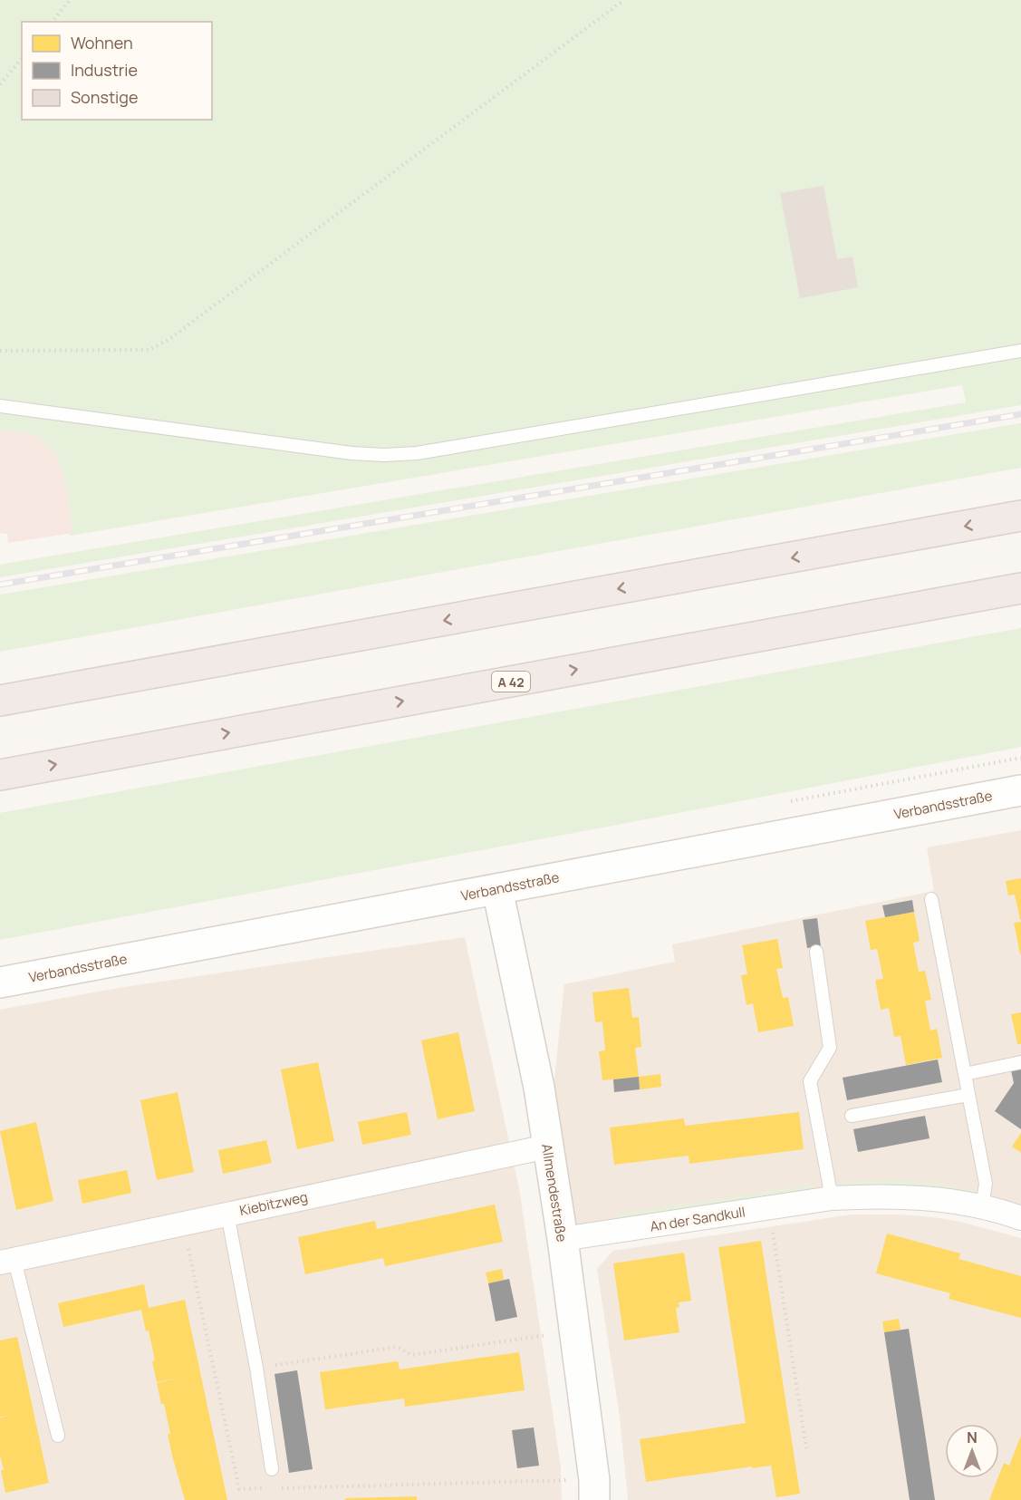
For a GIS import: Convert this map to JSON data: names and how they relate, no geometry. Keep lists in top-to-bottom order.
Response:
{
  "streets": {
    "highway": ["A 42"],
    "main road": ["Verbandsstraße", "Allmendestraße"],
    "street": ["Kiebitzweg", "An der Sandkull"]
  },
  "crossings": [
    ["Verbandsstraße", "Allmendestraße"],
    ["Allmendestraße", "Kiebitzweg"],
    ["Allmendestraße", "An der Sandkull"]
  ],
  "legend": ["Wohnen", "Industrie", "Sonstige"],
  "north": "top"
}
